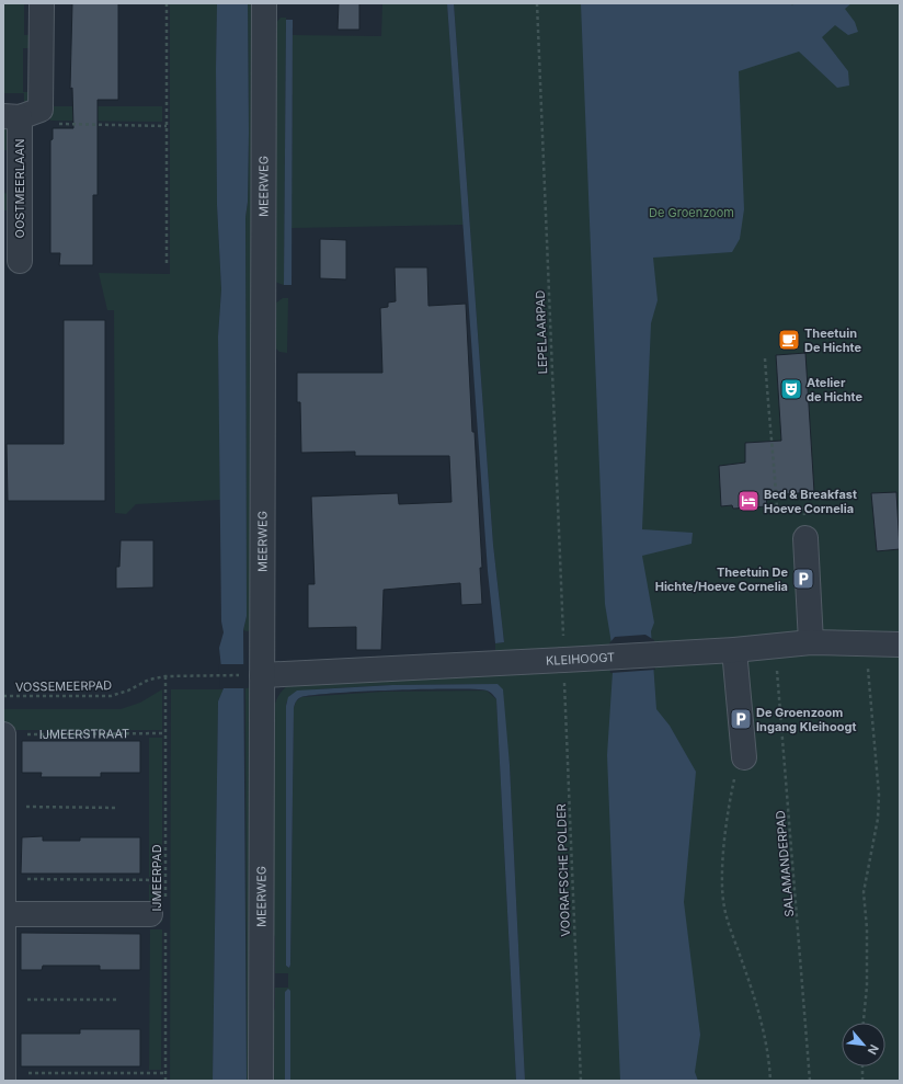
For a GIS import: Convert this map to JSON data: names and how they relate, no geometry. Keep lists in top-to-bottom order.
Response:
{
  "streets": {
    "street": ["MEERWEG", "OOSTMEERLAAN", "KLEIHOOGT"],
    "path": [
      "LEPELAARPAD",
      "VOSSEMEERPAD",
      "IJMEERSTRAAT",
      "SALAMANDERPAD",
      "VOORAFSCHE POLDER",
      "IJMEERPAD"
    ]
  },
  "crossings": [
    ["MEERWEG", "KLEIHOOGT"],
    ["MEERWEG", "VOSSEMEERPAD"],
    ["LEPELAARPAD", "KLEIHOOGT"],
    ["LEPELAARPAD", "VOORAFSCHE POLDER"],
    ["KLEIHOOGT", "VOSSEMEERPAD"],
    ["KLEIHOOGT", "SALAMANDERPAD"],
    ["KLEIHOOGT", "VOORAFSCHE POLDER"],
    ["VOSSEMEERPAD", "IJMEERPAD"],
    ["IJMEERSTRAAT", "IJMEERPAD"]
  ],
  "parks": ["De Groenzoom"],
  "places": {
    "cafe": ["Theetuin De Hichte"],
    "theatre": ["Atelier de Hichte"],
    "hotel": ["Bed & Breakfast Hoeve Cornelia"],
    "parking": ["Theetuin De Hichte/Hoeve Cornelia", "De Groenzoom Ingang Kleihoogt"]
  },
  "north": "bottom right"
}
